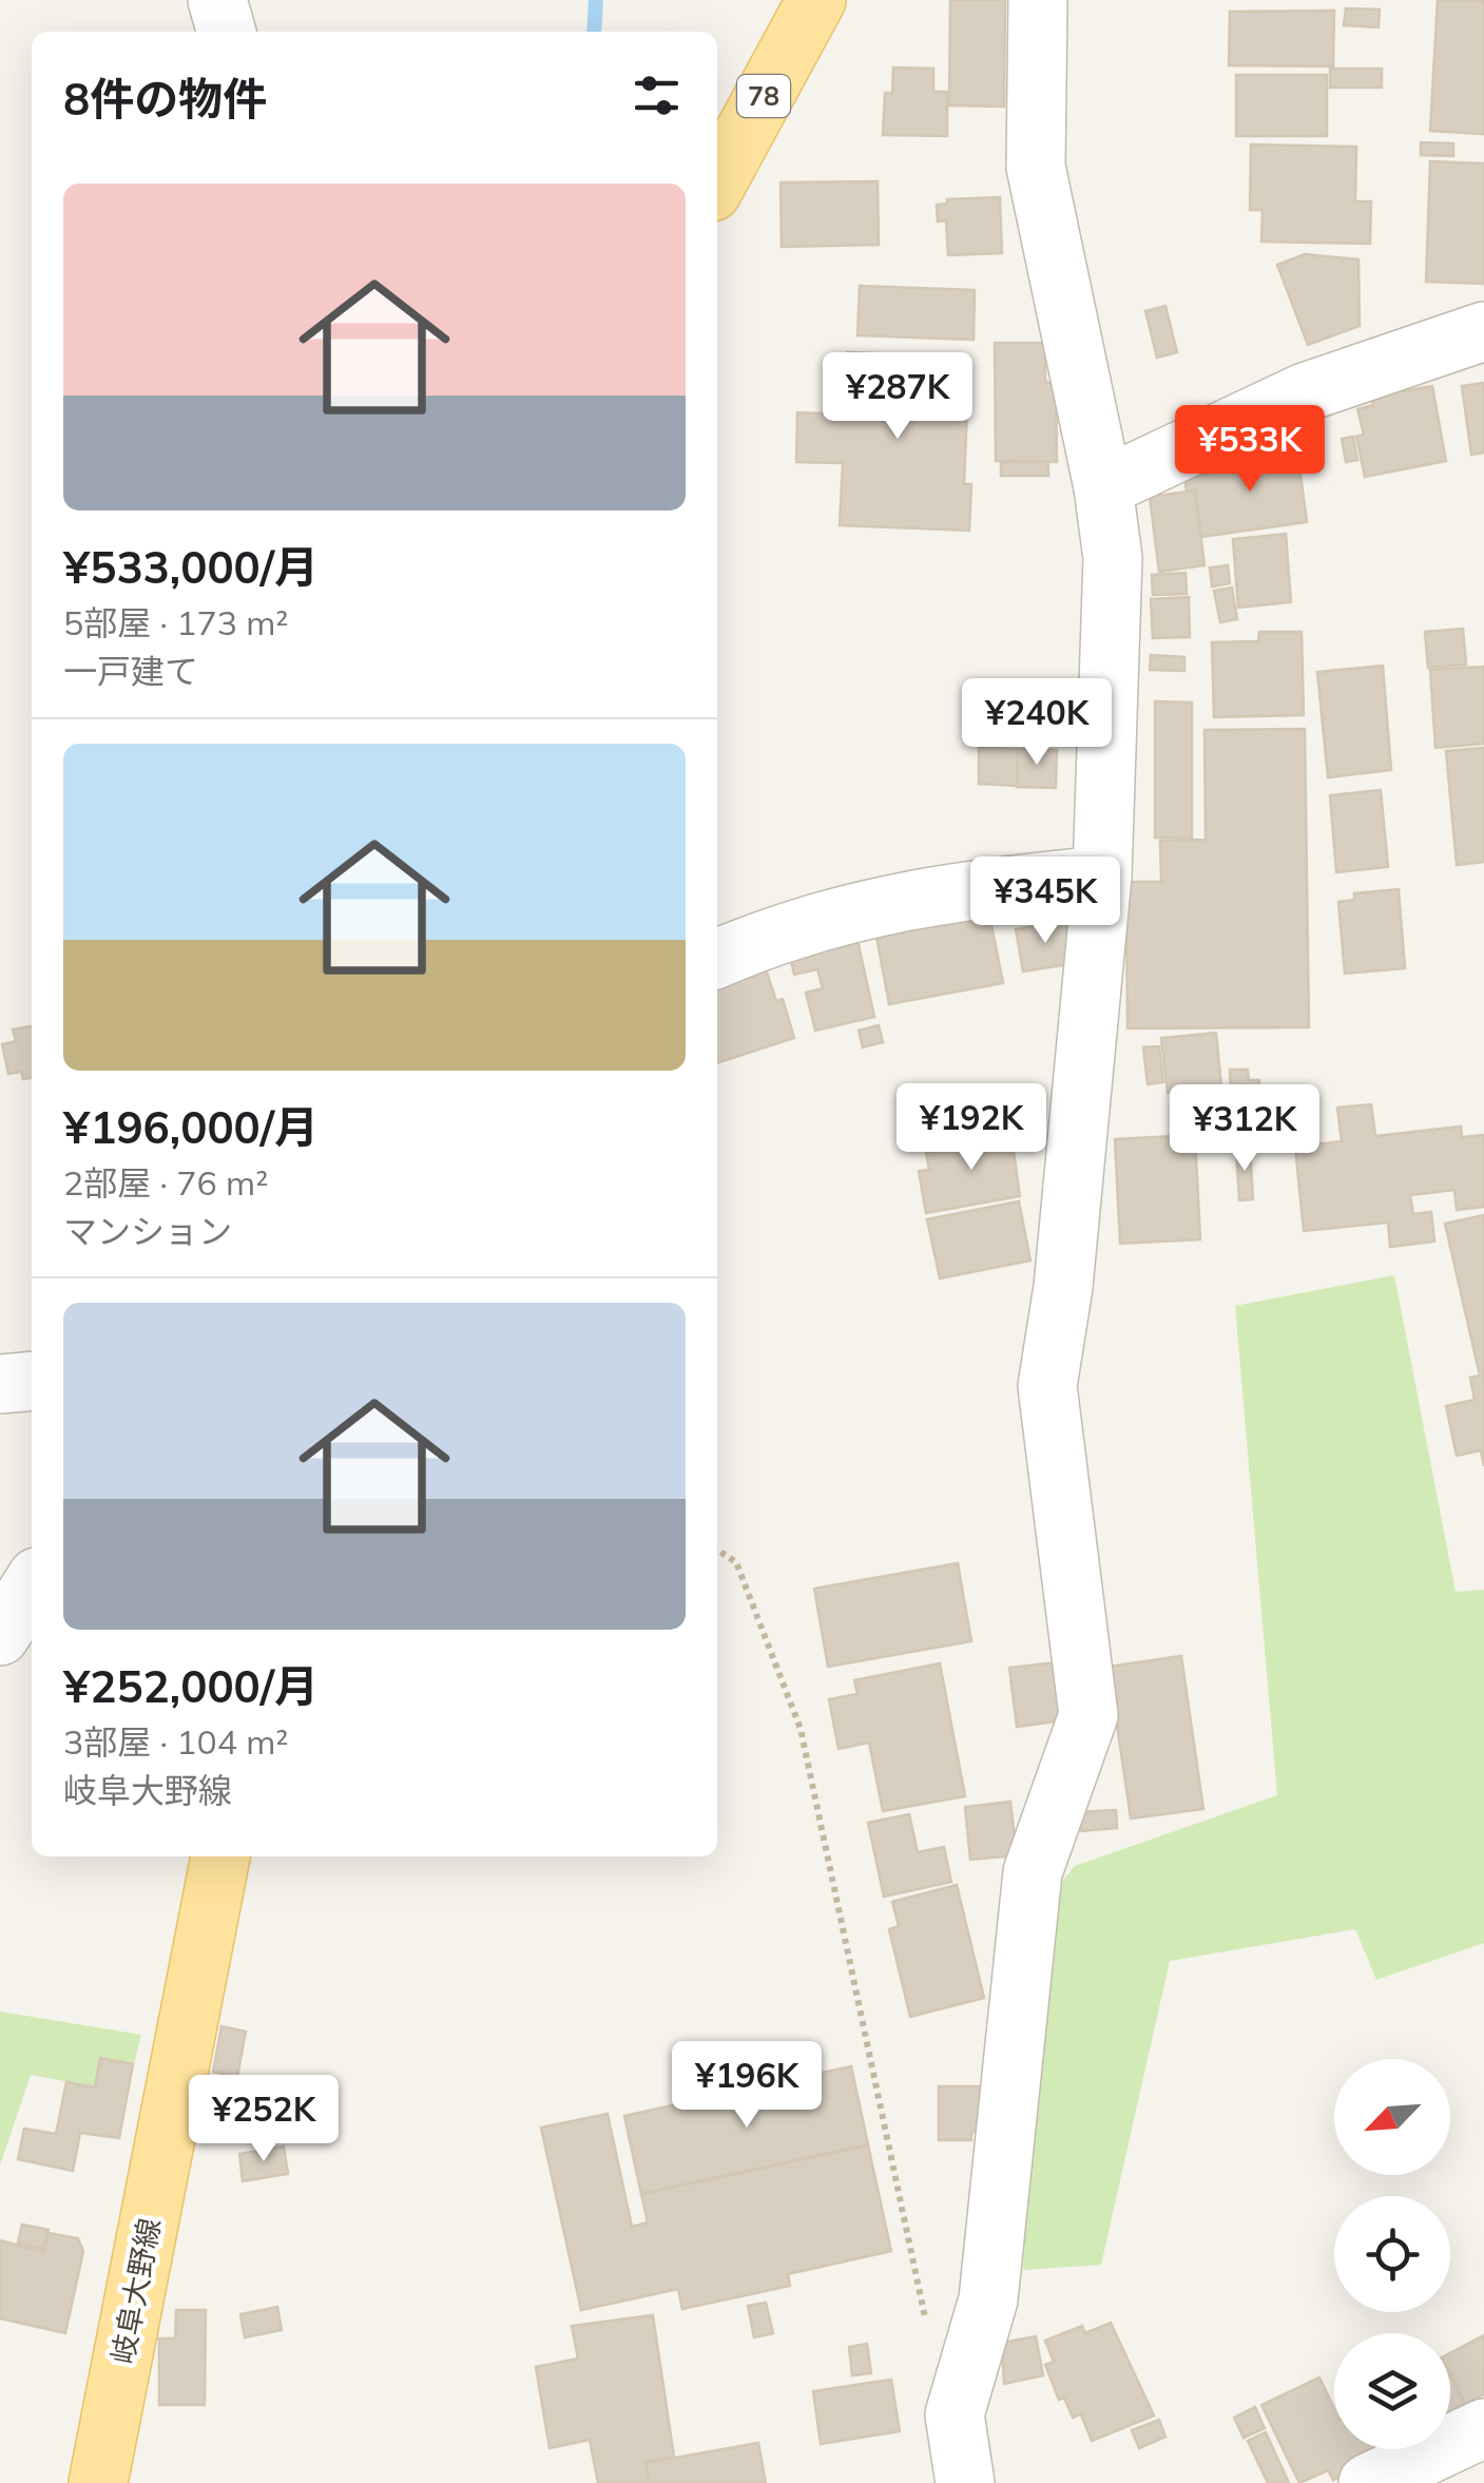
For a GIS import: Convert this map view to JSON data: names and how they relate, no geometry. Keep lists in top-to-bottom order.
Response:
{
  "streets": {
    "main road": ["78", "岐阜大野線"]
  },
  "north": "bottom left",
  "page": {
    "heading": "8件の物件",
    "list": [
      {
        "name": "¥533,000/月",
        "note": "5部屋 · 173 m² · 一戸建て"
      },
      {
        "name": "¥196,000/月",
        "note": "2部屋 · 76 m² · マンション"
      },
      {
        "name": "¥252,000/月",
        "note": "3部屋 · 104 m² · 岐阜大野線"
      }
    ],
    "price": [
      "¥287K",
      "¥533K",
      "¥240K",
      "¥345K",
      "¥192K",
      "¥312K",
      "¥196K",
      "¥252K"
    ]
  }
}
